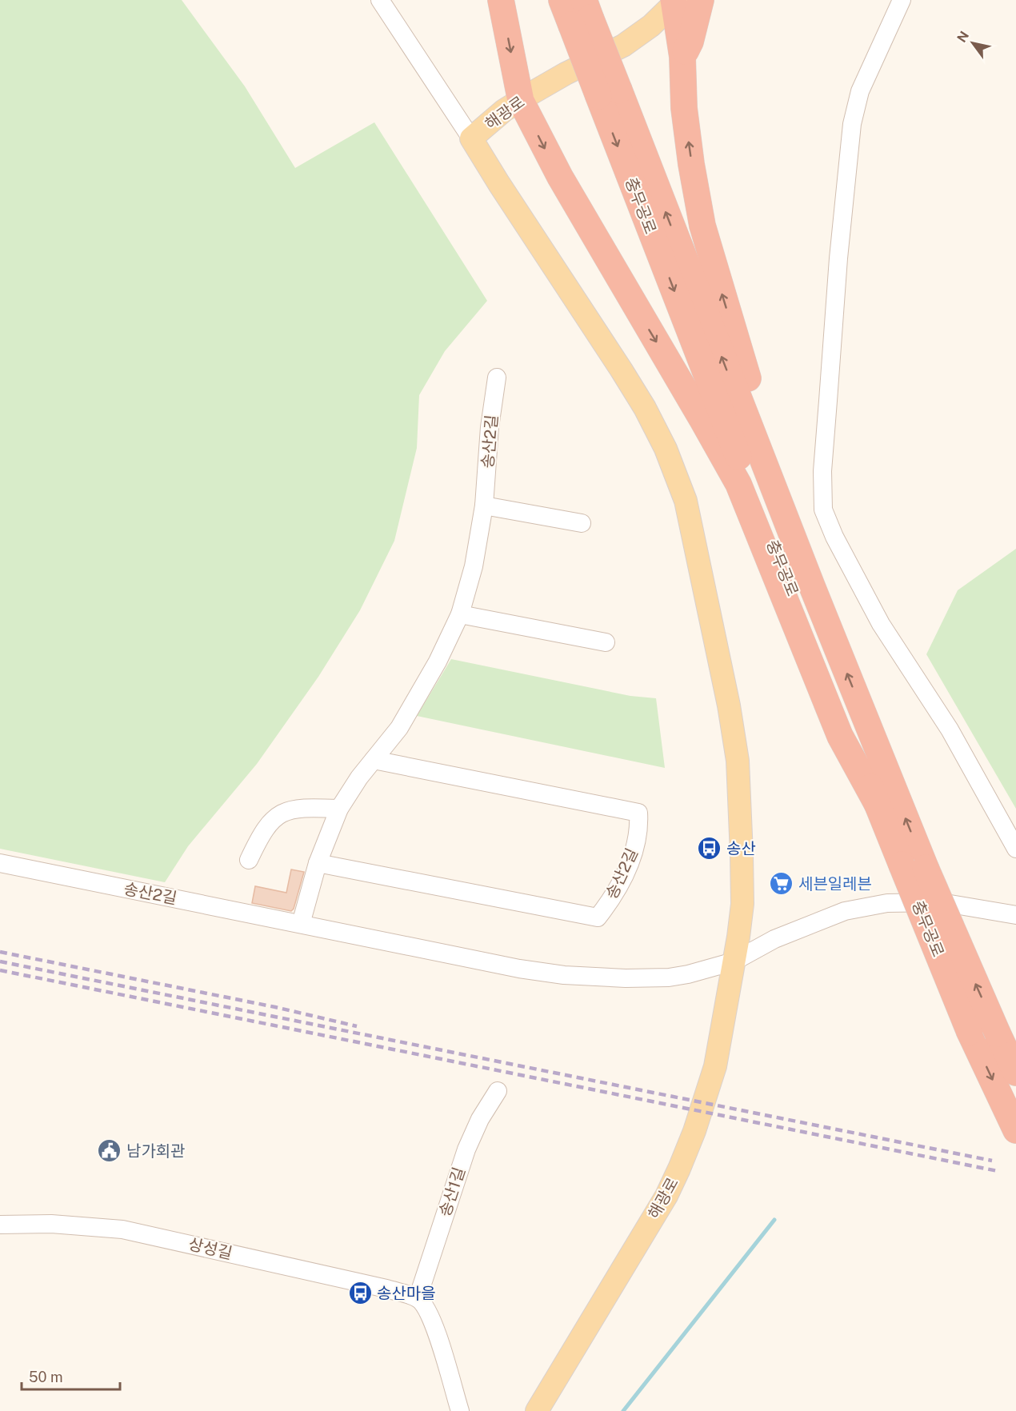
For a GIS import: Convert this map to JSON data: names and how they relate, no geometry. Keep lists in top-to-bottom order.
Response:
{
  "streets": {
    "highway": ["충무공로"],
    "main road": ["해광로"],
    "street": ["송산2길", "송산1길", "상성길"]
  },
  "crossings": [
    ["해광로", "송산2길"],
    ["송산1길", "상성길"]
  ],
  "places": {
    "bus stop": ["송산", "송산마을"],
    "supermarket": ["세븐일레븐"],
    "public building": ["남가회관"]
  },
  "scale_bar": "50 m",
  "north": "top left"
}
